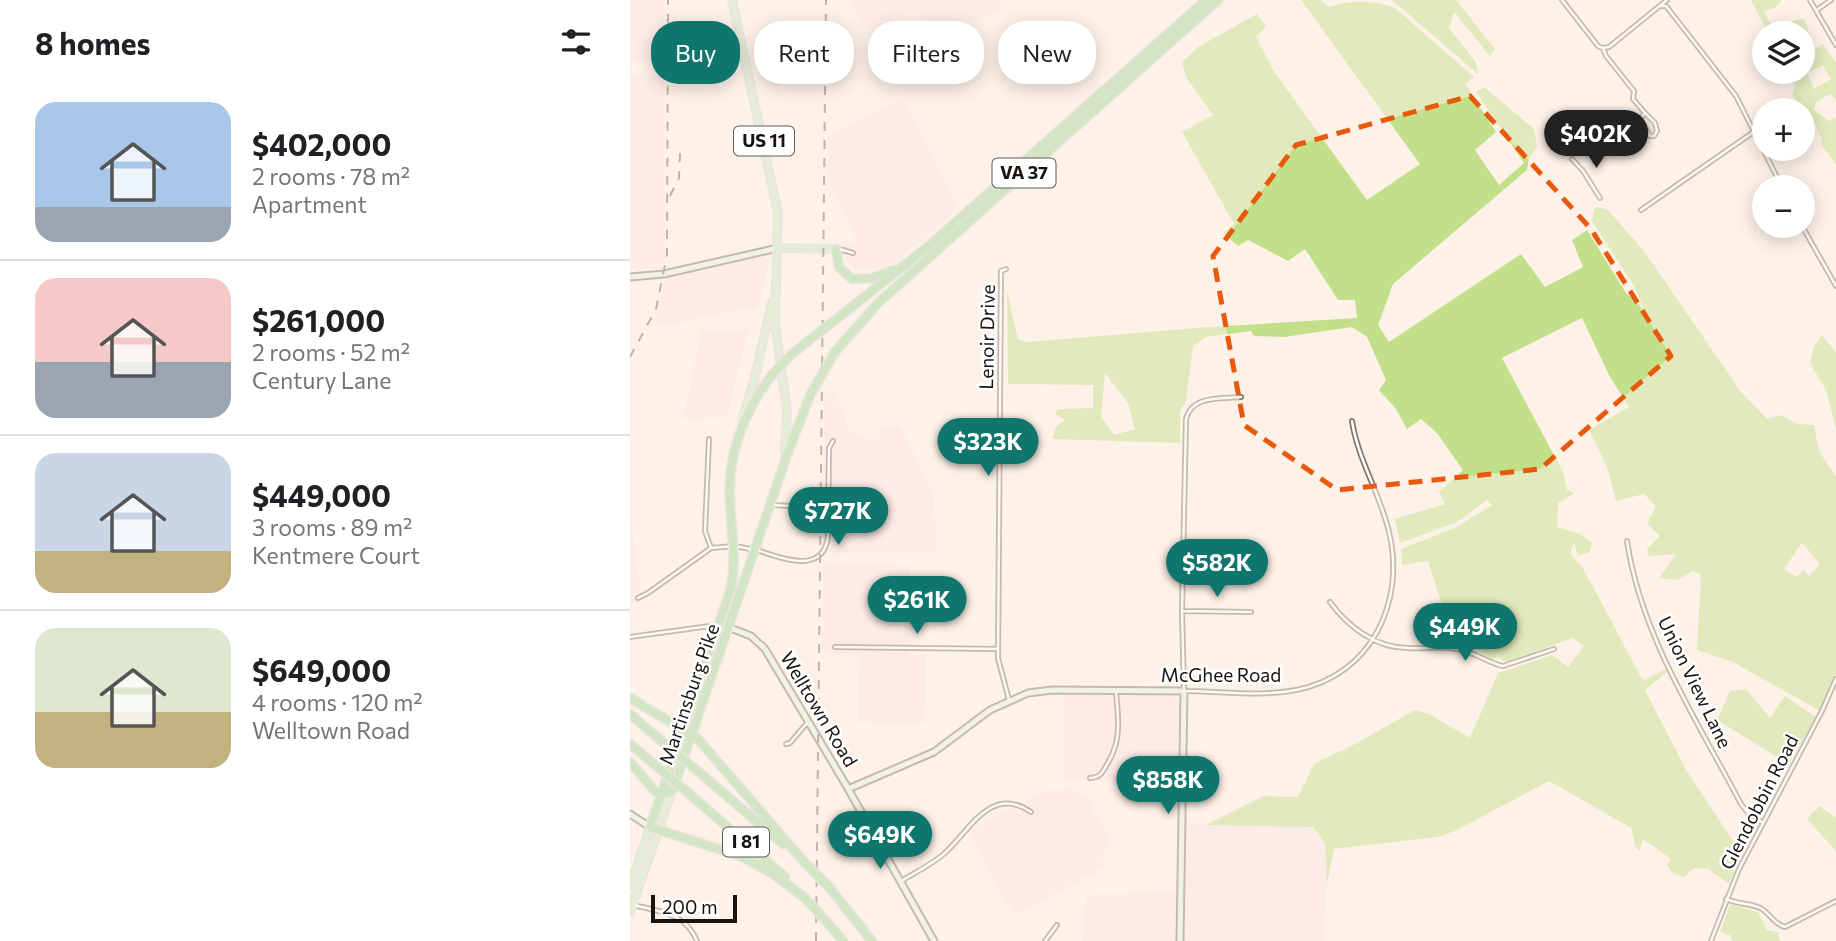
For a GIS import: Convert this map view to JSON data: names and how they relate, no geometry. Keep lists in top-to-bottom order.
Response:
{
  "streets": {
    "highway": [
      "US 11",
      "VA 37",
      "Martinsburg Pike",
      "I 81"
    ],
    "street": [
      "Lenoir Drive",
      "McGhee Road",
      "Union View Lane",
      "Welltown Road",
      "Glendobbin Road"
    ]
  },
  "crossings": [
    ["US 11", "VA 37"],
    ["US 11", "Martinsburg Pike"],
    ["VA 37", "Martinsburg Pike"],
    ["Lenoir Drive", "McGhee Road"],
    ["McGhee Road", "Welltown Road"],
    ["Union View Lane", "Glendobbin Road"],
    ["Martinsburg Pike", "Welltown Road"]
  ],
  "scale_bar": "200 m",
  "page": {
    "heading": "8 homes",
    "map_buttons": ["+", "−"],
    "chip": [
      "Buy",
      "Rent",
      "Filters",
      "New"
    ],
    "list": [
      {
        "name": "$402,000",
        "note": "2 rooms · 78 m² · Apartment"
      },
      {
        "name": "$261,000",
        "note": "2 rooms · 52 m² · Century Lane"
      },
      {
        "name": "$449,000",
        "note": "3 rooms · 89 m² · Kentmere Court"
      },
      {
        "name": "$649,000",
        "note": "4 rooms · 120 m² · Welltown Road"
      }
    ],
    "price": [
      "$402K",
      "$323K",
      "$727K",
      "$582K",
      "$261K",
      "$449K",
      "$858K",
      "$649K"
    ],
    "scale": "200 m"
  }
}
